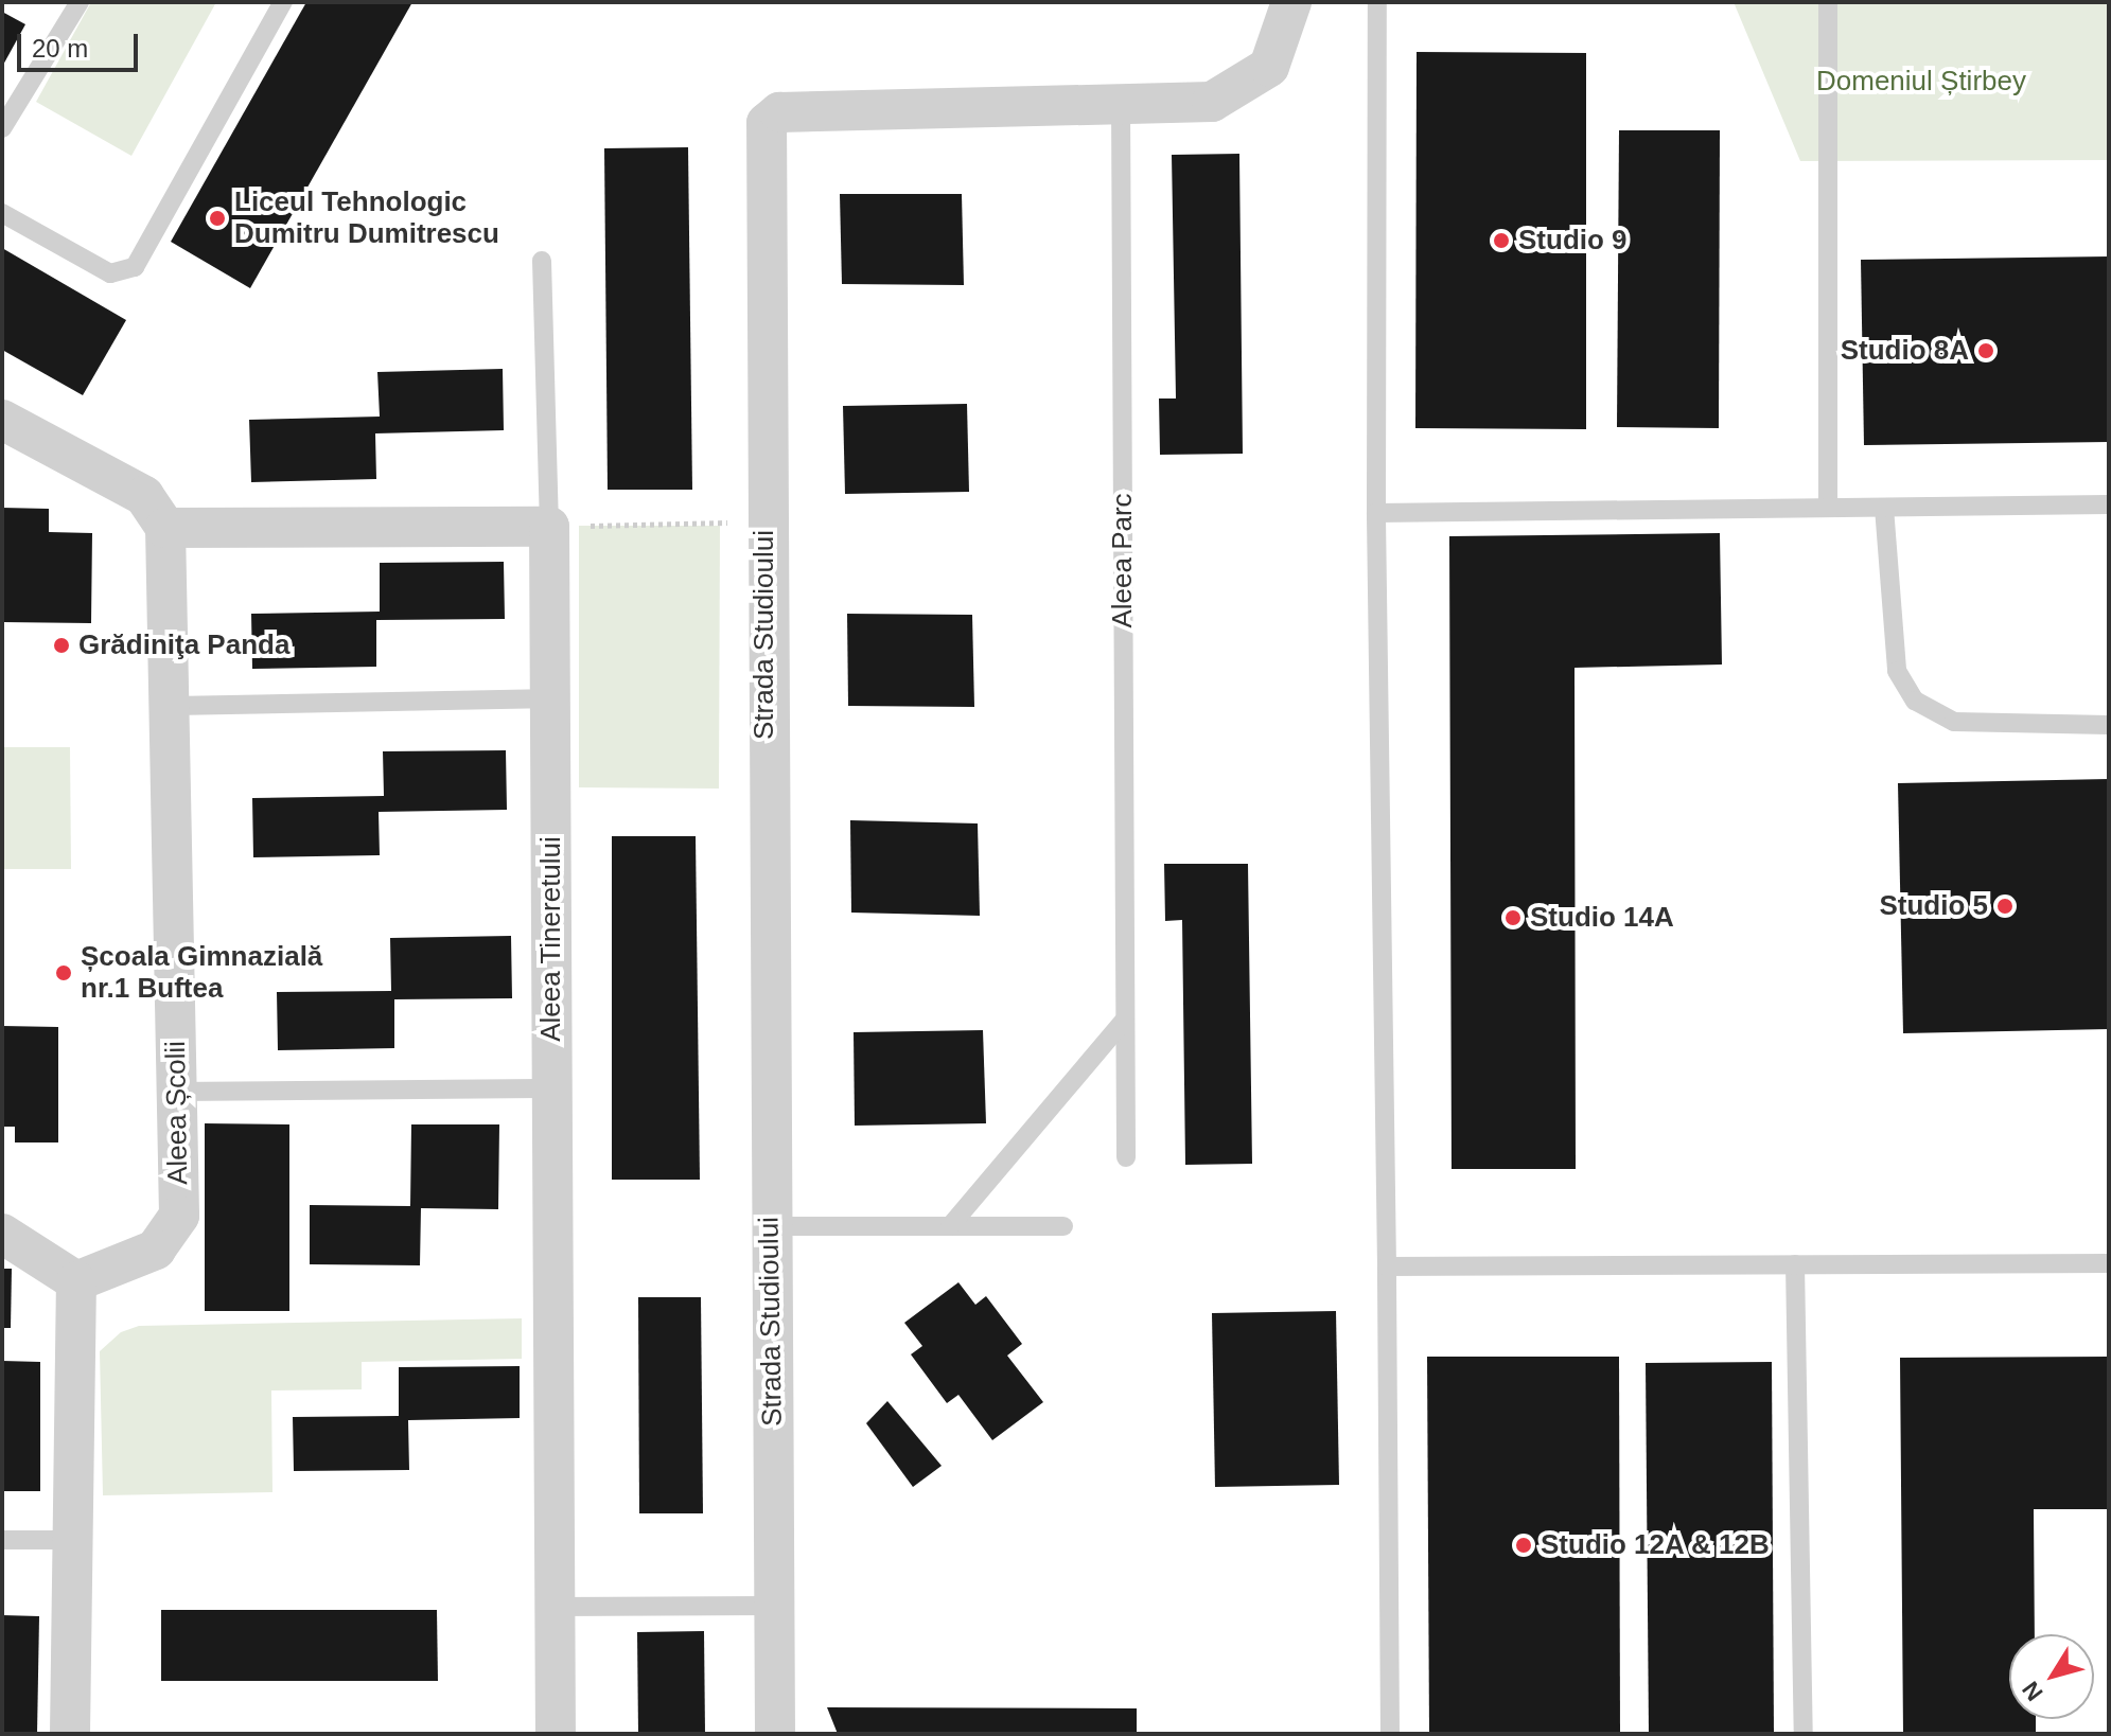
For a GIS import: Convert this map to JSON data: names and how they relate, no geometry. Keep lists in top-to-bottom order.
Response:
{
  "streets": {
    "street": ["Strada Studioului", "Aleea Tineretului", "Aleea Școlii"],
    "lane": ["Aleea Parc"]
  },
  "crossings": [
    ["Aleea Parc", "Strada Studioului"]
  ],
  "parks": ["Domeniul Știrbey"],
  "places": [
    "Liceul Tehnologic Dumitru Dumitrescu",
    "Studio 9",
    "Studio 8A",
    "Grădiniţa Panda",
    "Studio 5",
    "Studio 14A",
    "Școala Gimnazială nr.1 Buftea",
    "Studio 12A & 12B"
  ],
  "scale_bar": "20 m",
  "north": "bottom left"
}
